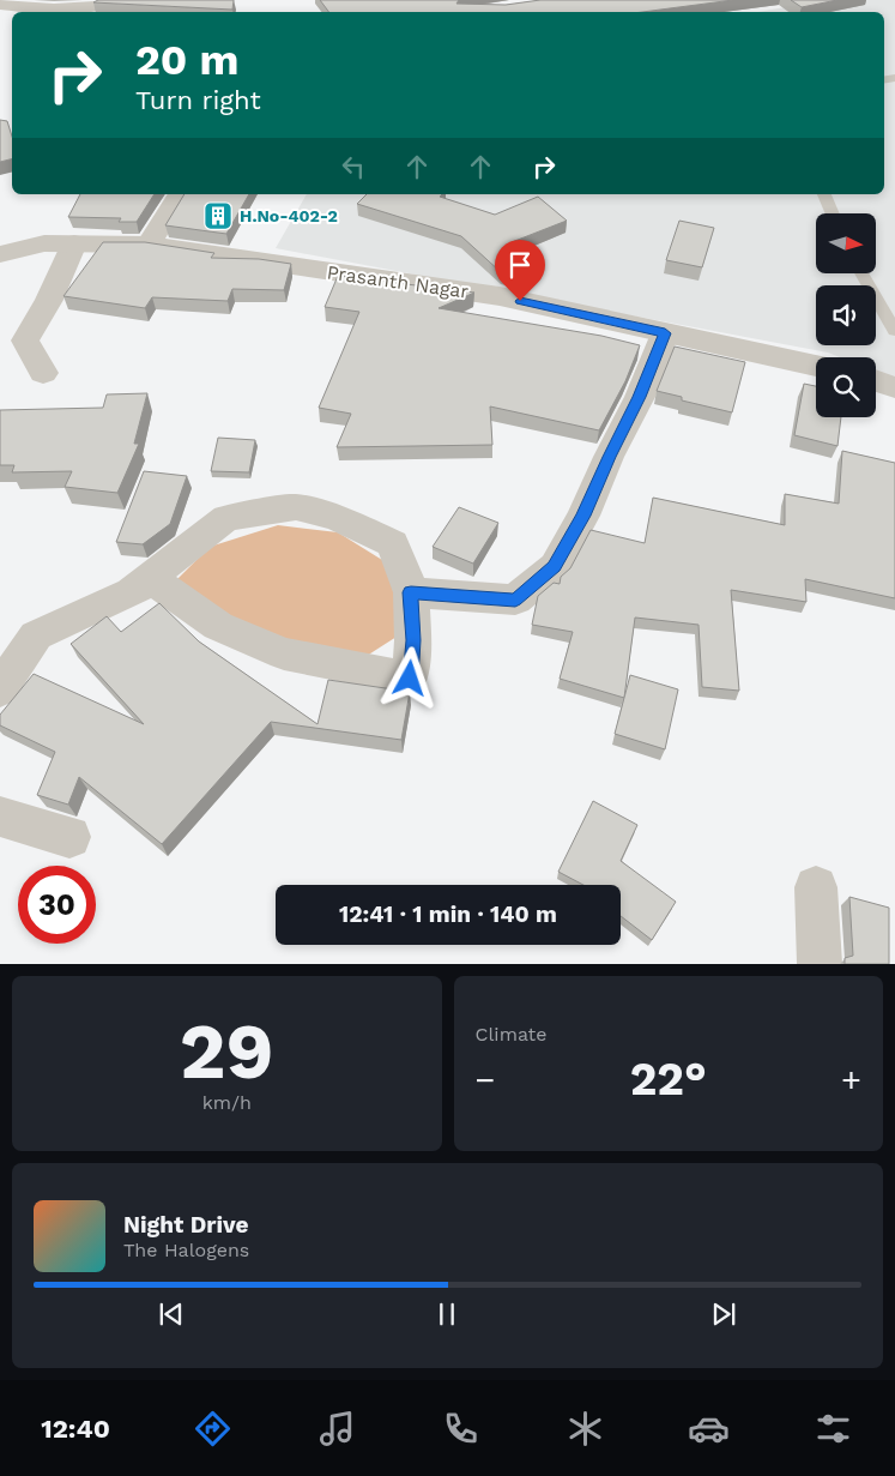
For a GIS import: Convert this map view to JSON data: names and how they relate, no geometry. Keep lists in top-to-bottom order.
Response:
{
  "streets": {
    "street": ["Prasanth Nagar"]
  },
  "places": {
    "building": ["H.No-402-2"]
  },
  "north": "right",
  "page": {
    "turn": ["20 m", "Turn right"],
    "limit": "30",
    "trip": "12:41 · 1 min · 140 m",
    "tile": [
      ["29", "km/h"],
      "Climate"
    ],
    "heat": ["−", "22°", "+"],
    "song": ["Night Drive", "The Halogens"],
    "tabs": "12:40"
  }
}
